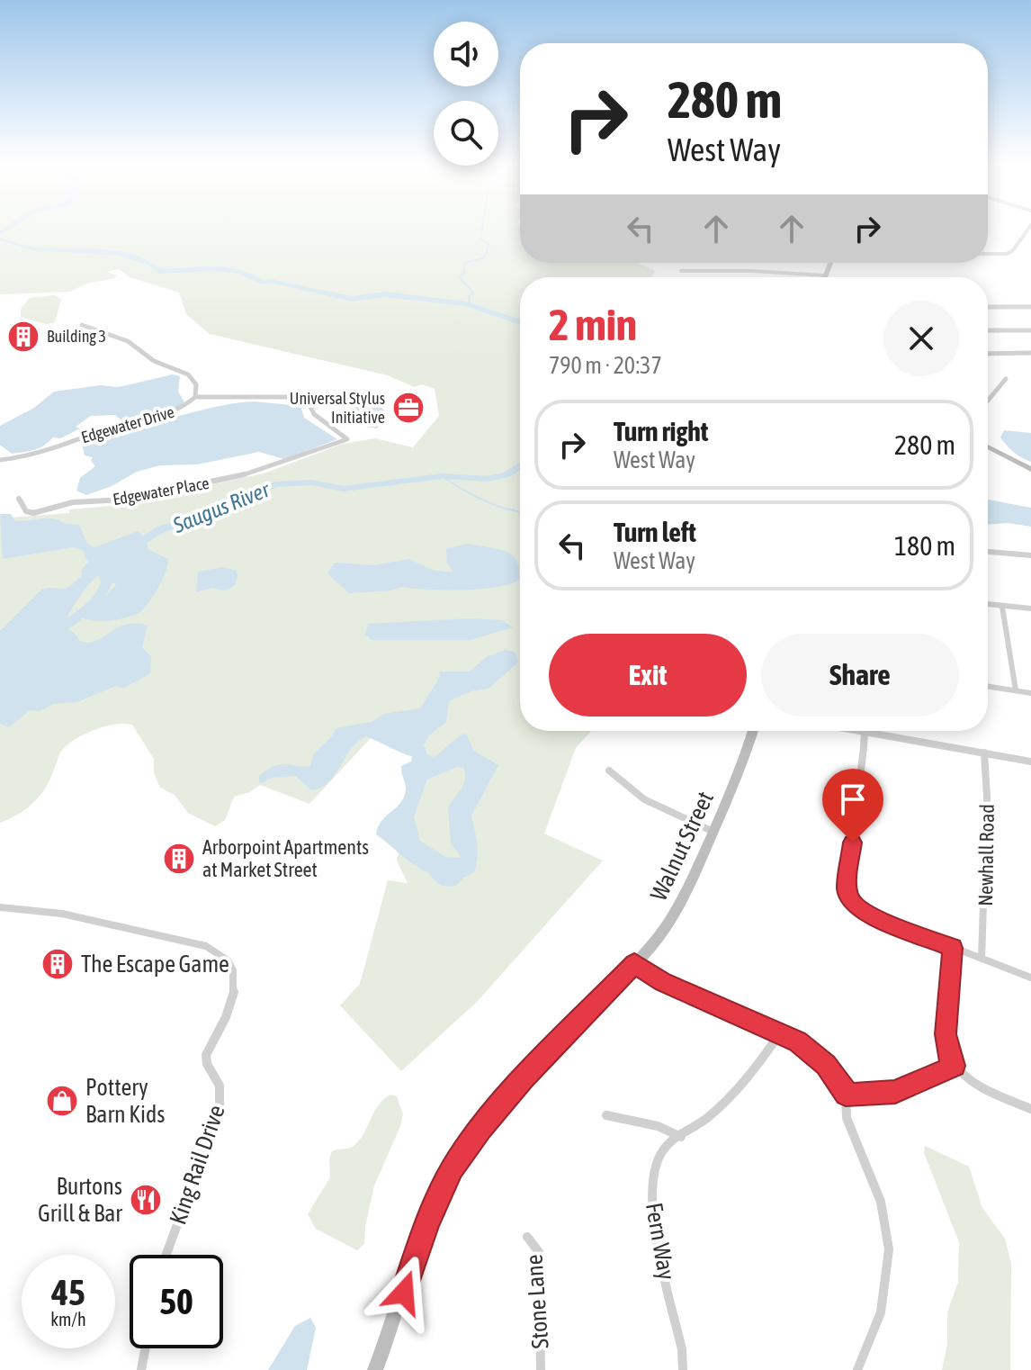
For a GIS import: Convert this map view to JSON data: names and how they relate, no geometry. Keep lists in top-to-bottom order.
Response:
{
  "streets": {
    "main road": ["Walnut Street"],
    "street": [
      "Edgewater Drive",
      "Edgewater Place",
      "Newhall Road",
      "King Rail Drive",
      "Fern Way",
      "Stone Lane"
    ]
  },
  "crossings": [
    ["Edgewater Drive", "Edgewater Place"]
  ],
  "water": ["Saugus River"],
  "places": {
    "building": ["Building 3", "Arborpoint Apartments at Market Street", "The Escape Game"],
    "office": ["Universal Stylus Initiative"],
    "shop": ["Pottery Barn Kids"],
    "restaurant": ["Burtons Grill & Bar"]
  },
  "page": {
    "turn": ["280 m", "West Way"],
    "heading": ["2 min", "790 m · 20:37"],
    "list": [
      {
        "name": "Turn right",
        "note": "West Way",
        "value": "280 m"
      },
      {
        "name": "Turn left",
        "note": "West Way",
        "value": "180 m"
      }
    ],
    "buttons": ["Exit", "Share"],
    "speed": "45 km/h",
    "limit": "50"
  }
}
